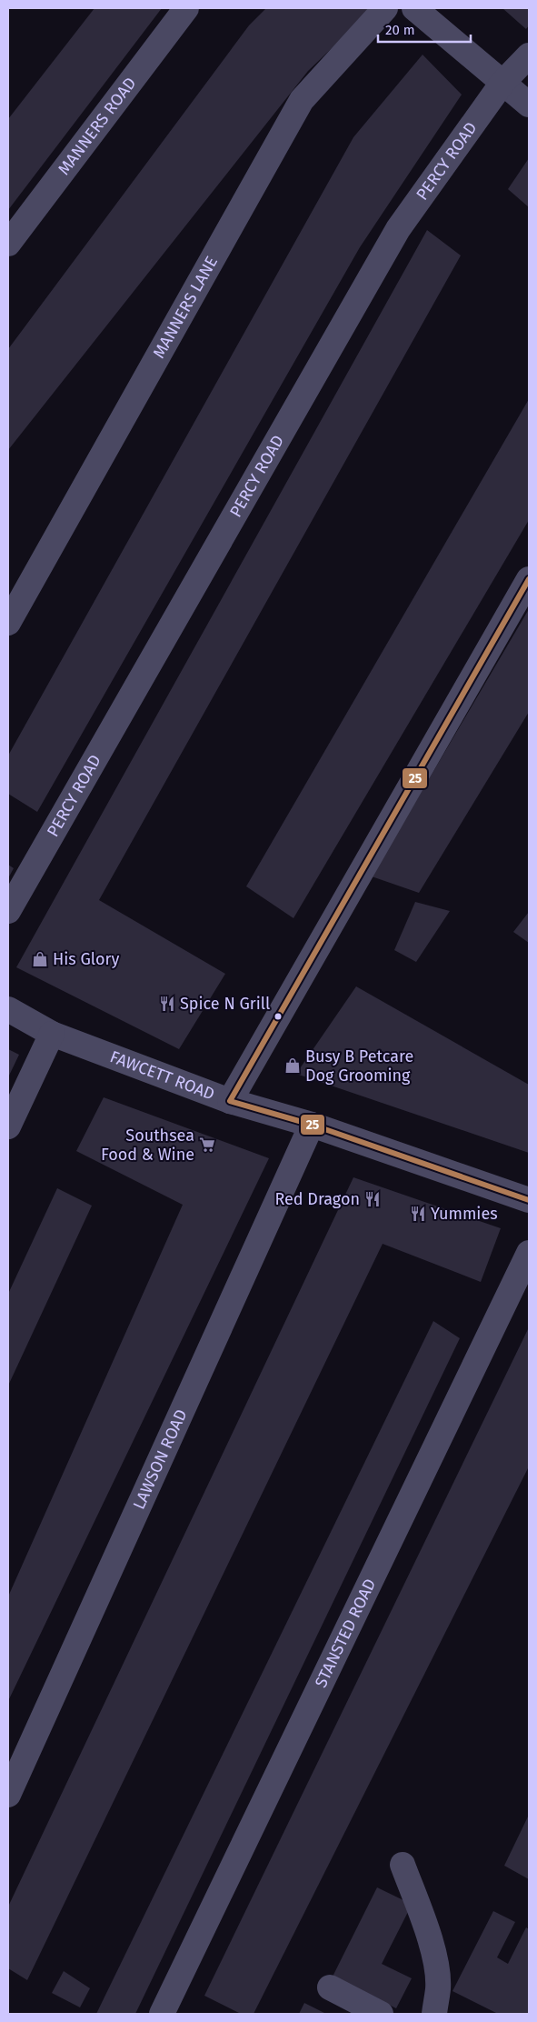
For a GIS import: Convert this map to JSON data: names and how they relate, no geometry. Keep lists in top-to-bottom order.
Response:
{
  "streets": {
    "street": [
      "MANNERS ROAD",
      "PERCY ROAD",
      "MANNERS LANE",
      "FAWCETT ROAD",
      "LAWSON ROAD",
      "STANSTED ROAD"
    ]
  },
  "crossings": [
    ["FAWCETT ROAD", "LAWSON ROAD"]
  ],
  "places": {
    "shop": ["His Glory", "Busy B Petcare Dog Grooming"],
    "restaurant": ["Spice N Grill", "Red Dragon", "Yummies"],
    "supermarket": ["Southsea Food & Wine"]
  },
  "lines": ["transit line 25"],
  "scale_bar": "20 m"
}
